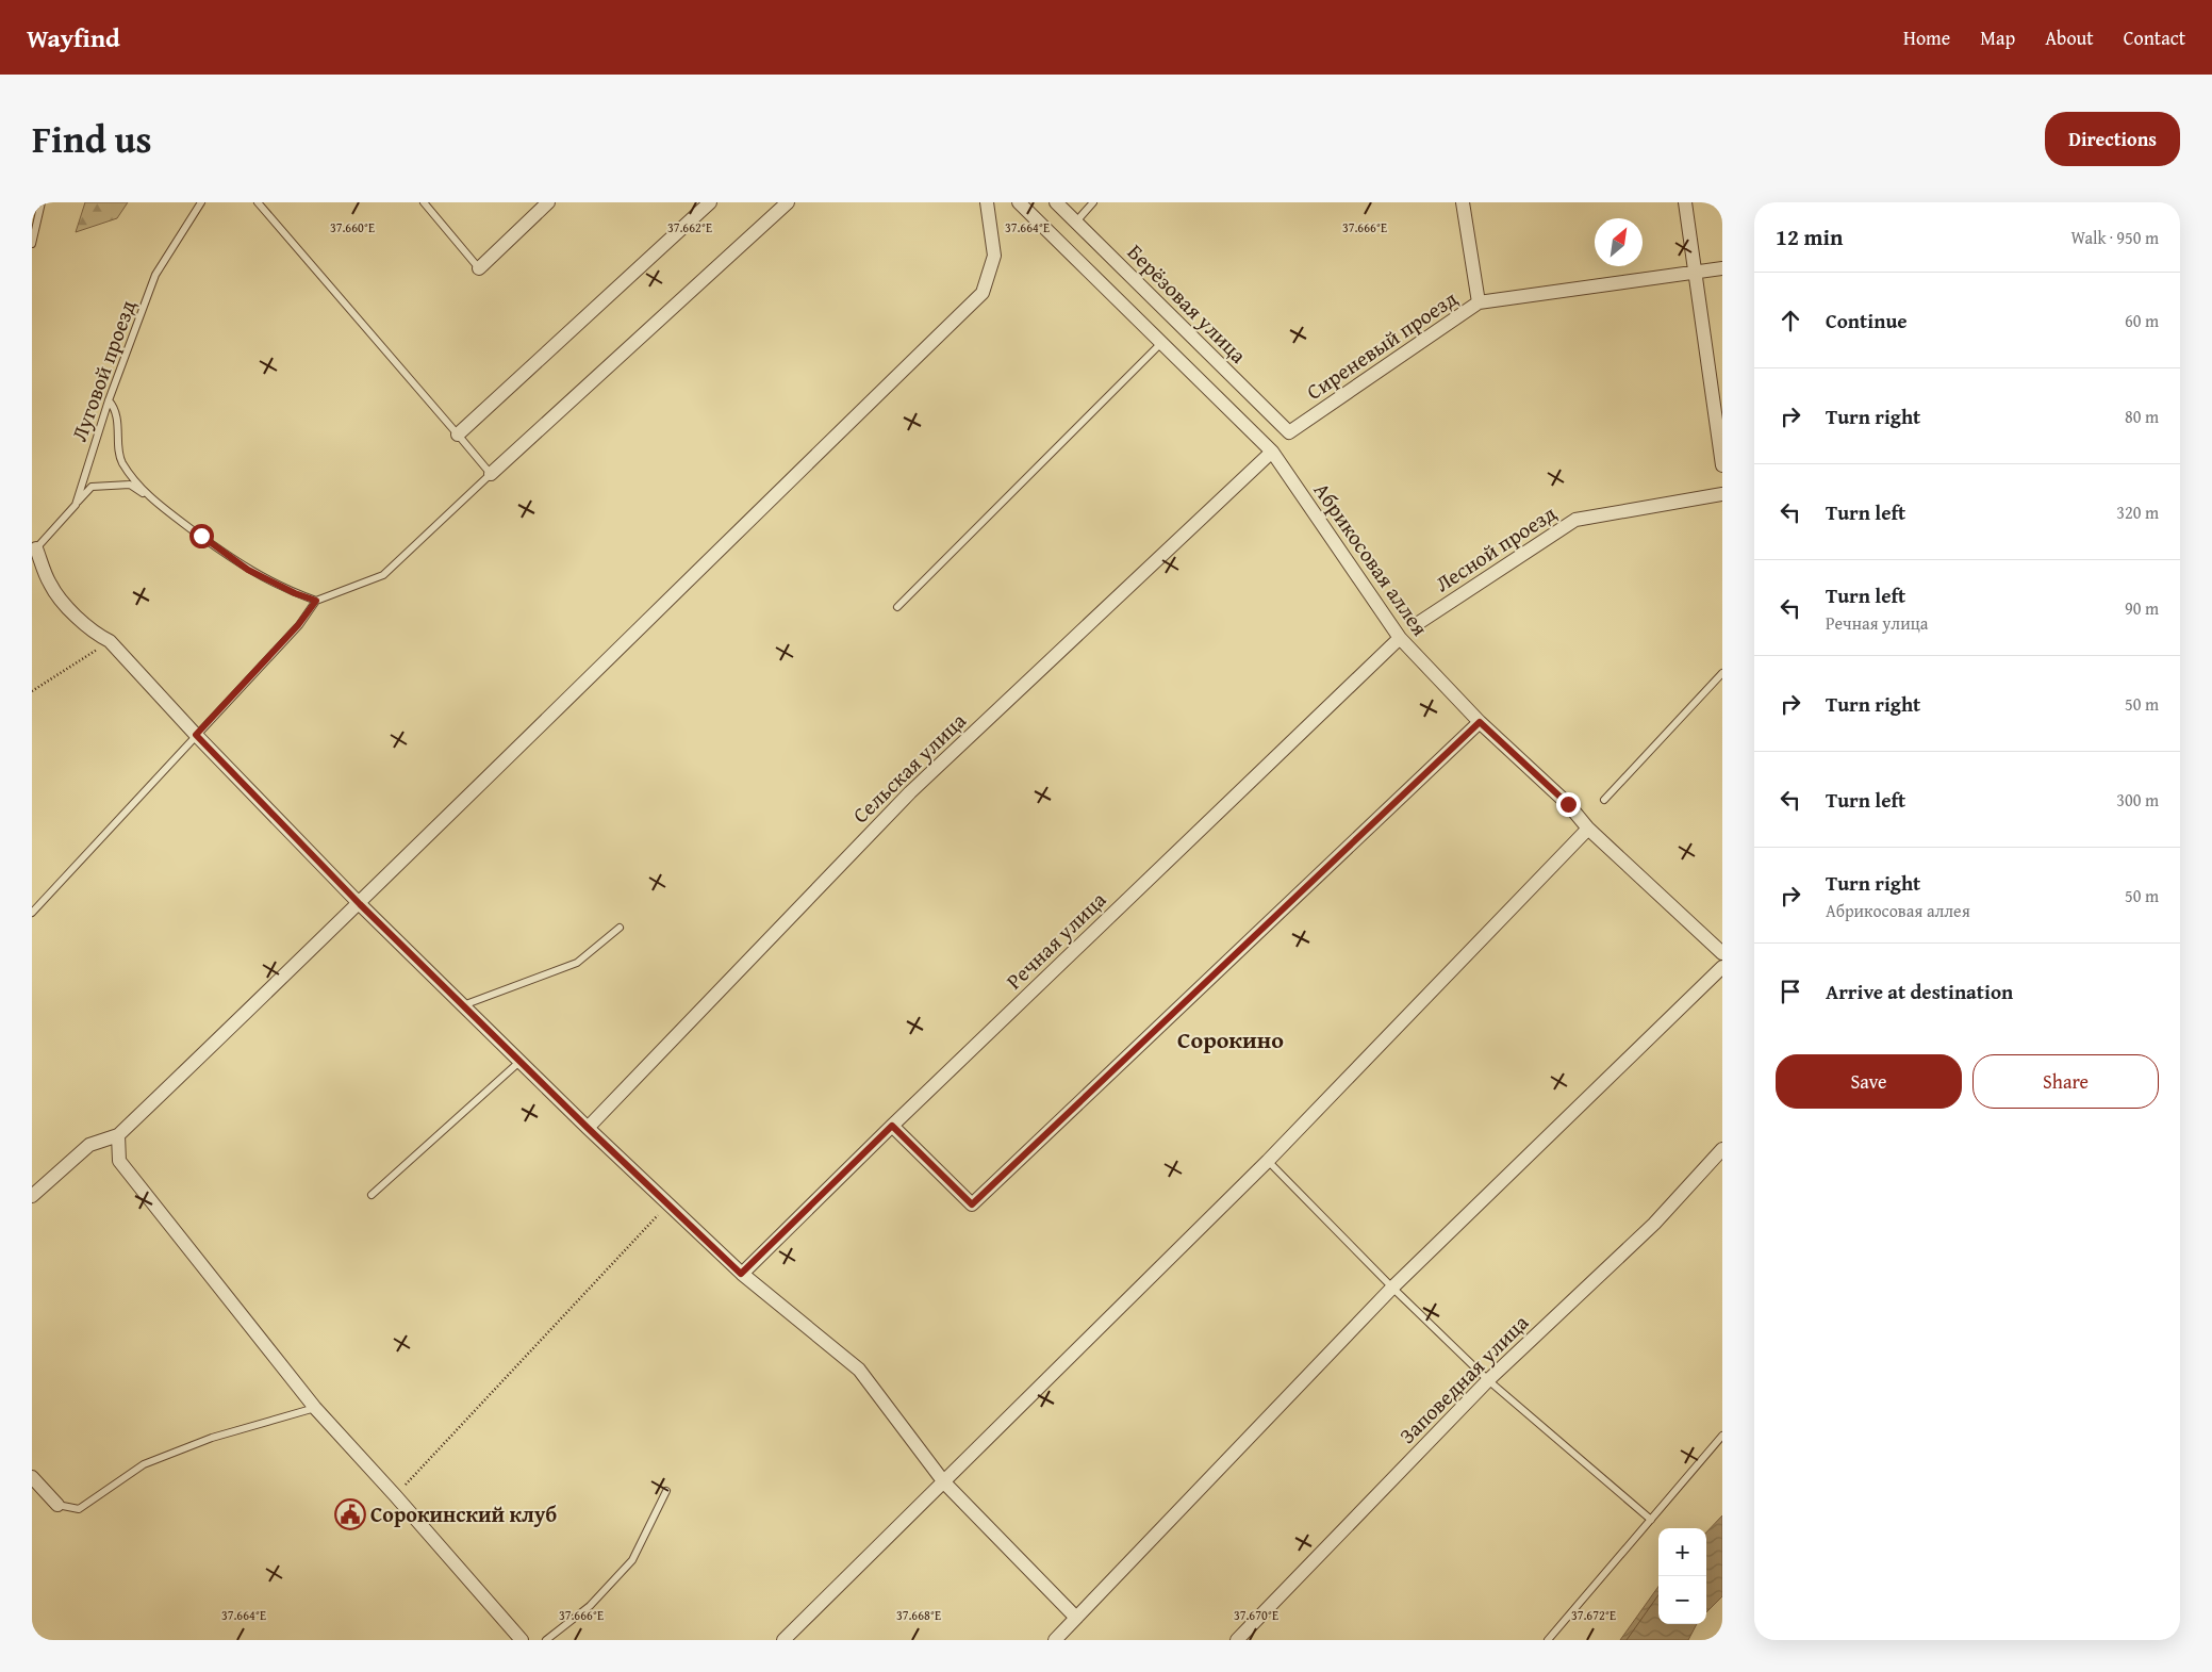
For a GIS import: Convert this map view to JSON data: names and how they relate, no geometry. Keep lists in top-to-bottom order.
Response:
{
  "streets": {
    "street": [
      "Берёзовая улица",
      "Сиреневый проезд",
      "Лесной проезд",
      "Абрикосовая аллея",
      "Сельская улица",
      "Речная улица",
      "Заповедная улица"
    ],
    "lane": ["Луговой проезд"]
  },
  "crossings": [
    ["Берёзовая улица", "Сиреневый проезд"],
    ["Абрикосовая аллея", "Сельская улица"],
    ["Абрикосовая аллея", "Речная улица"]
  ],
  "districts": ["Сорокино"],
  "places": {
    "public building": ["Сорокинский клуб"]
  },
  "north": "top right",
  "page": {
    "header": "Wayfind",
    "nav": [
      "Home",
      "Map",
      "About",
      "Contact"
    ],
    "title": "Find us",
    "buttons": [
      "Directions",
      ["Save", "Share"]
    ],
    "heading": ["12 min", "Walk · 950 m"],
    "list": [
      ["Continue", "60 m"],
      ["Turn right", "80 m"],
      ["Turn left", "320 m"],
      ["Turn left", "Речная улица", "90 m"],
      ["Turn right", "50 m"],
      ["Turn left", "300 m"],
      ["Turn right", "Абрикосовая аллея", "50 m"],
      "Arrive at destination"
    ],
    "map_buttons": ["+", "−"]
  },
  "coordinates": [
    "37.660°E",
    "37.662°E",
    "37.664°E",
    "37.666°E",
    "37.668°E",
    "37.670°E",
    "37.672°E"
  ]
}
